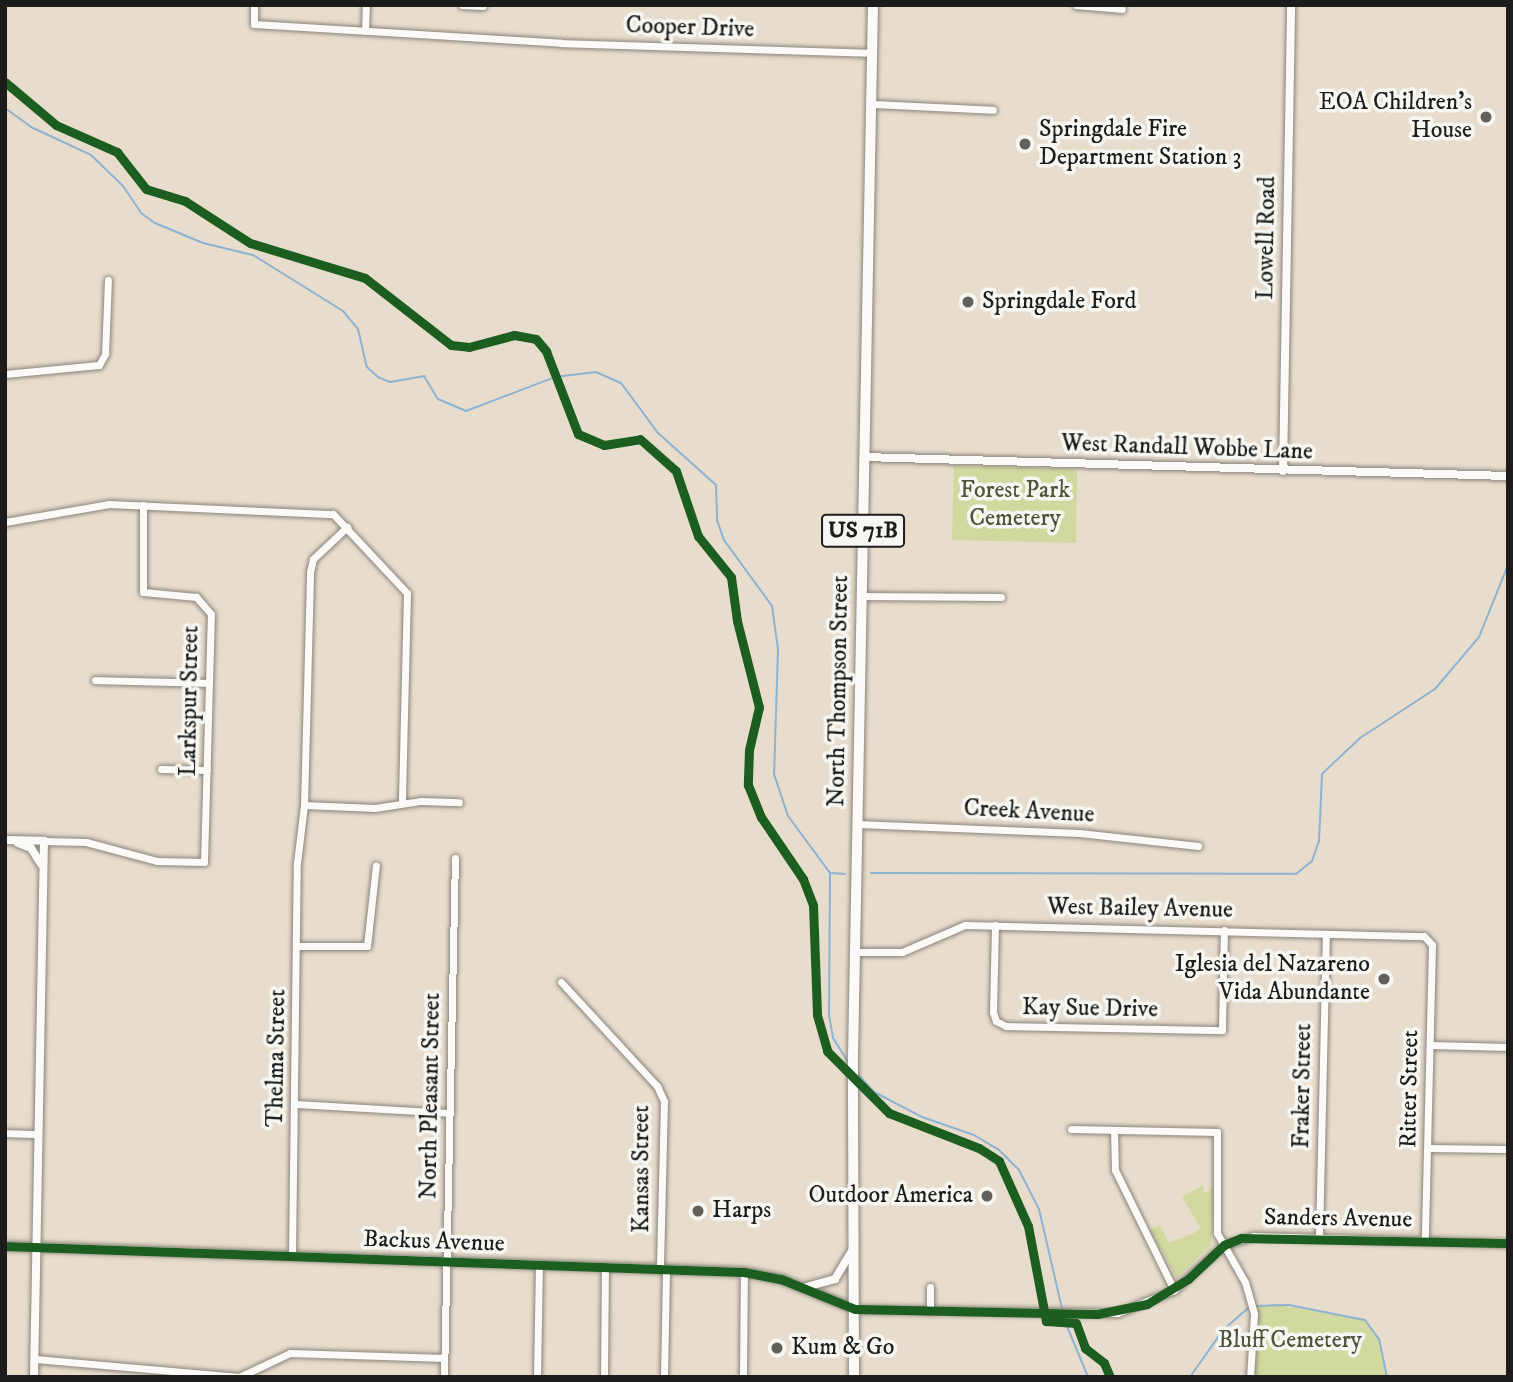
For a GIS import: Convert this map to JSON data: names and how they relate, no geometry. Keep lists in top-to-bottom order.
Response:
{
  "streets": {
    "main road": ["US 71B", "North Thompson Street"],
    "street": [
      "Cooper Drive",
      "Lowell Road",
      "West Randall Wobbe Lane",
      "Larkspur Street",
      "Creek Avenue",
      "West Bailey Avenue",
      "Kay Sue Drive",
      "Thelma Street",
      "Fraker Street",
      "Ritter Street",
      "North Pleasant Street",
      "Kansas Street",
      "Sanders Avenue",
      "Backus Avenue"
    ]
  },
  "crossings": [
    ["Cooper Drive", "North Thompson Street"],
    ["Lowell Road", "West Randall Wobbe Lane"],
    ["West Randall Wobbe Lane", "North Thompson Street"],
    ["North Thompson Street", "Creek Avenue"],
    ["North Thompson Street", "West Bailey Avenue"],
    ["North Thompson Street", "Sanders Avenue"],
    ["North Thompson Street", "Backus Avenue"],
    ["West Bailey Avenue", "Kay Sue Drive"],
    ["West Bailey Avenue", "Fraker Street"],
    ["West Bailey Avenue", "Ritter Street"],
    ["Thelma Street", "Backus Avenue"],
    ["Fraker Street", "Sanders Avenue"],
    ["Ritter Street", "Sanders Avenue"],
    ["North Pleasant Street", "Backus Avenue"],
    ["Kansas Street", "Backus Avenue"],
    ["Sanders Avenue", "Backus Avenue"]
  ],
  "parks": ["Forest Park Cemetery", "Bluff Cemetery"],
  "places": [
    "EOA Children’s House",
    "Springdale Fire Department Station 3",
    "Springdale Ford",
    "Iglesia del Nazareno Vida Abundante",
    "Outdoor America",
    "Harps",
    "Kum & Go"
  ]
}
